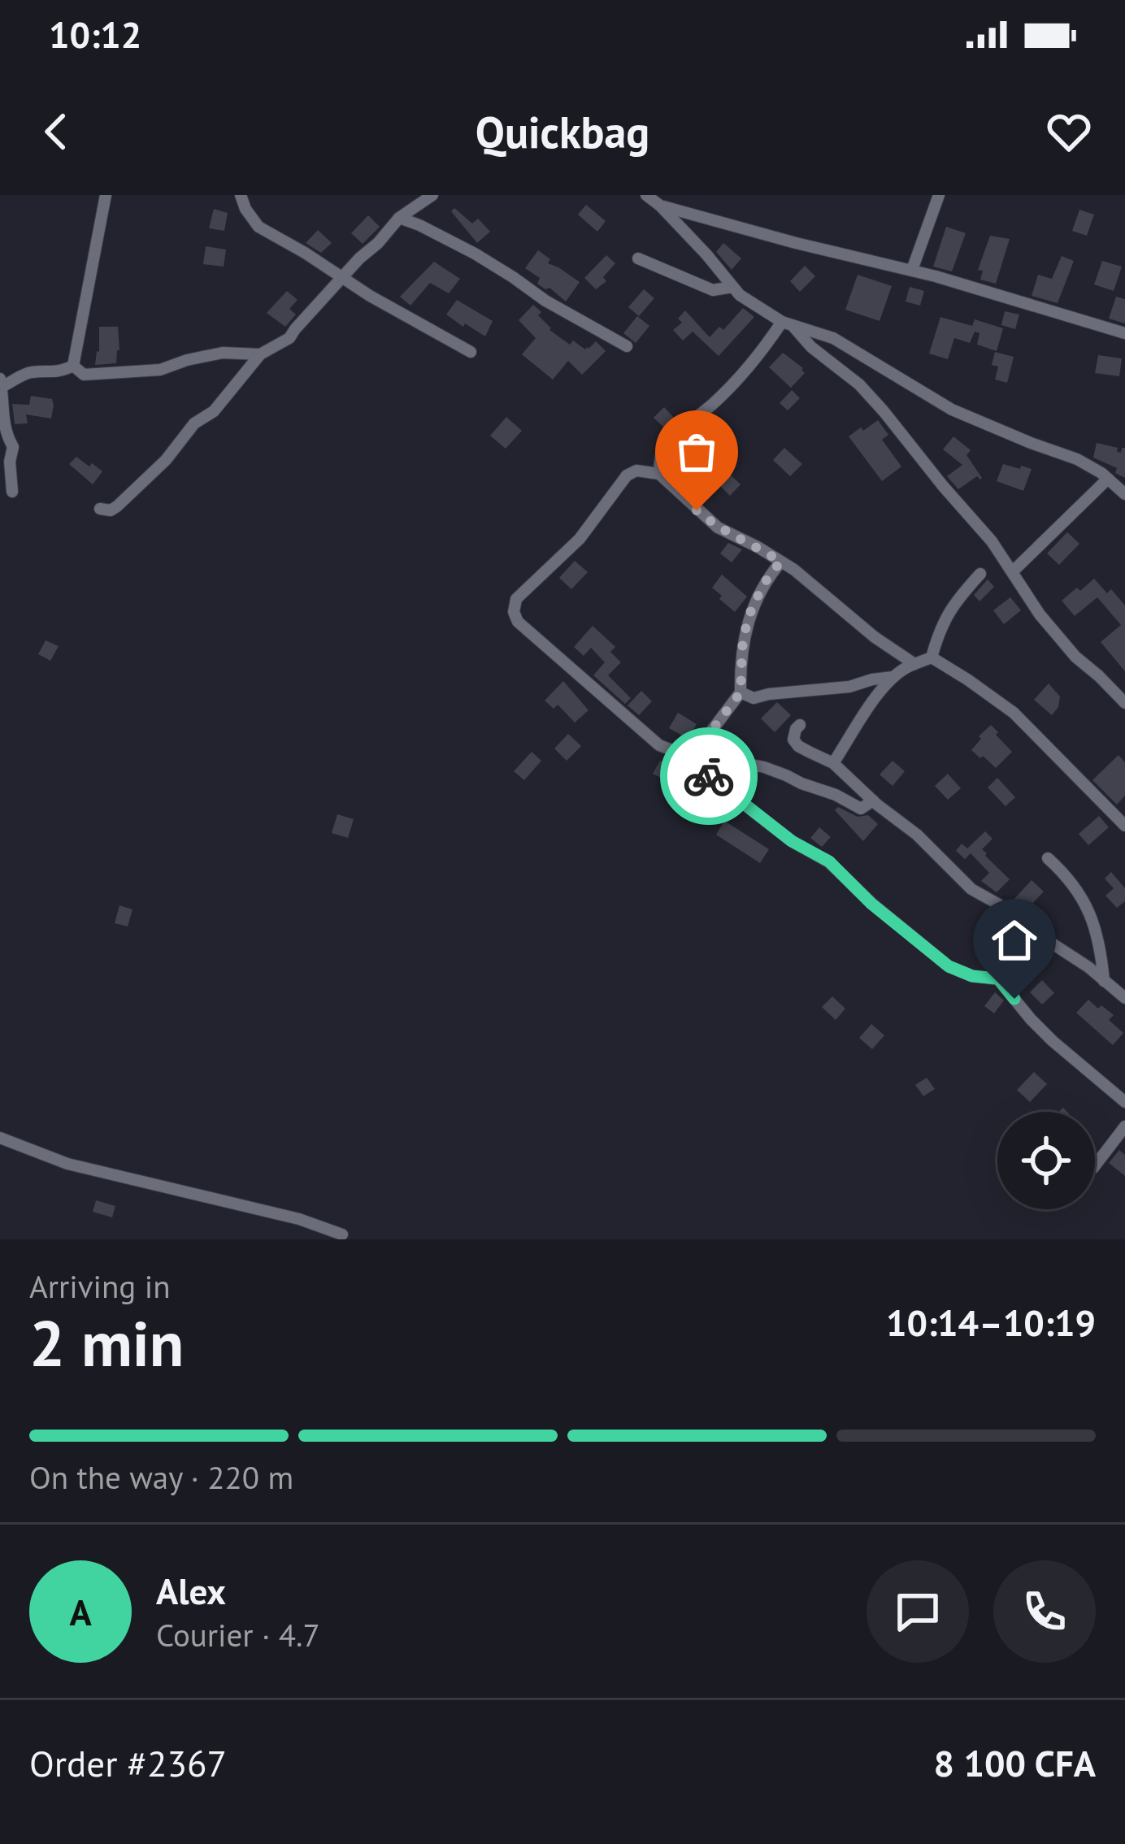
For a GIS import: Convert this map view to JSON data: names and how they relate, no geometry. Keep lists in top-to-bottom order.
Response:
{
  "page": {
    "status": "10:12",
    "header": "Quickbag",
    "heading": ["2 min", "Arriving in", "10:14–10:19"],
    "panel": [
      "Alex",
      "Courier · 4.7",
      "Order #2367",
      "8 100 CFA"
    ],
    "bar": "On the way · 220 m",
    "round": "A"
  }
}
